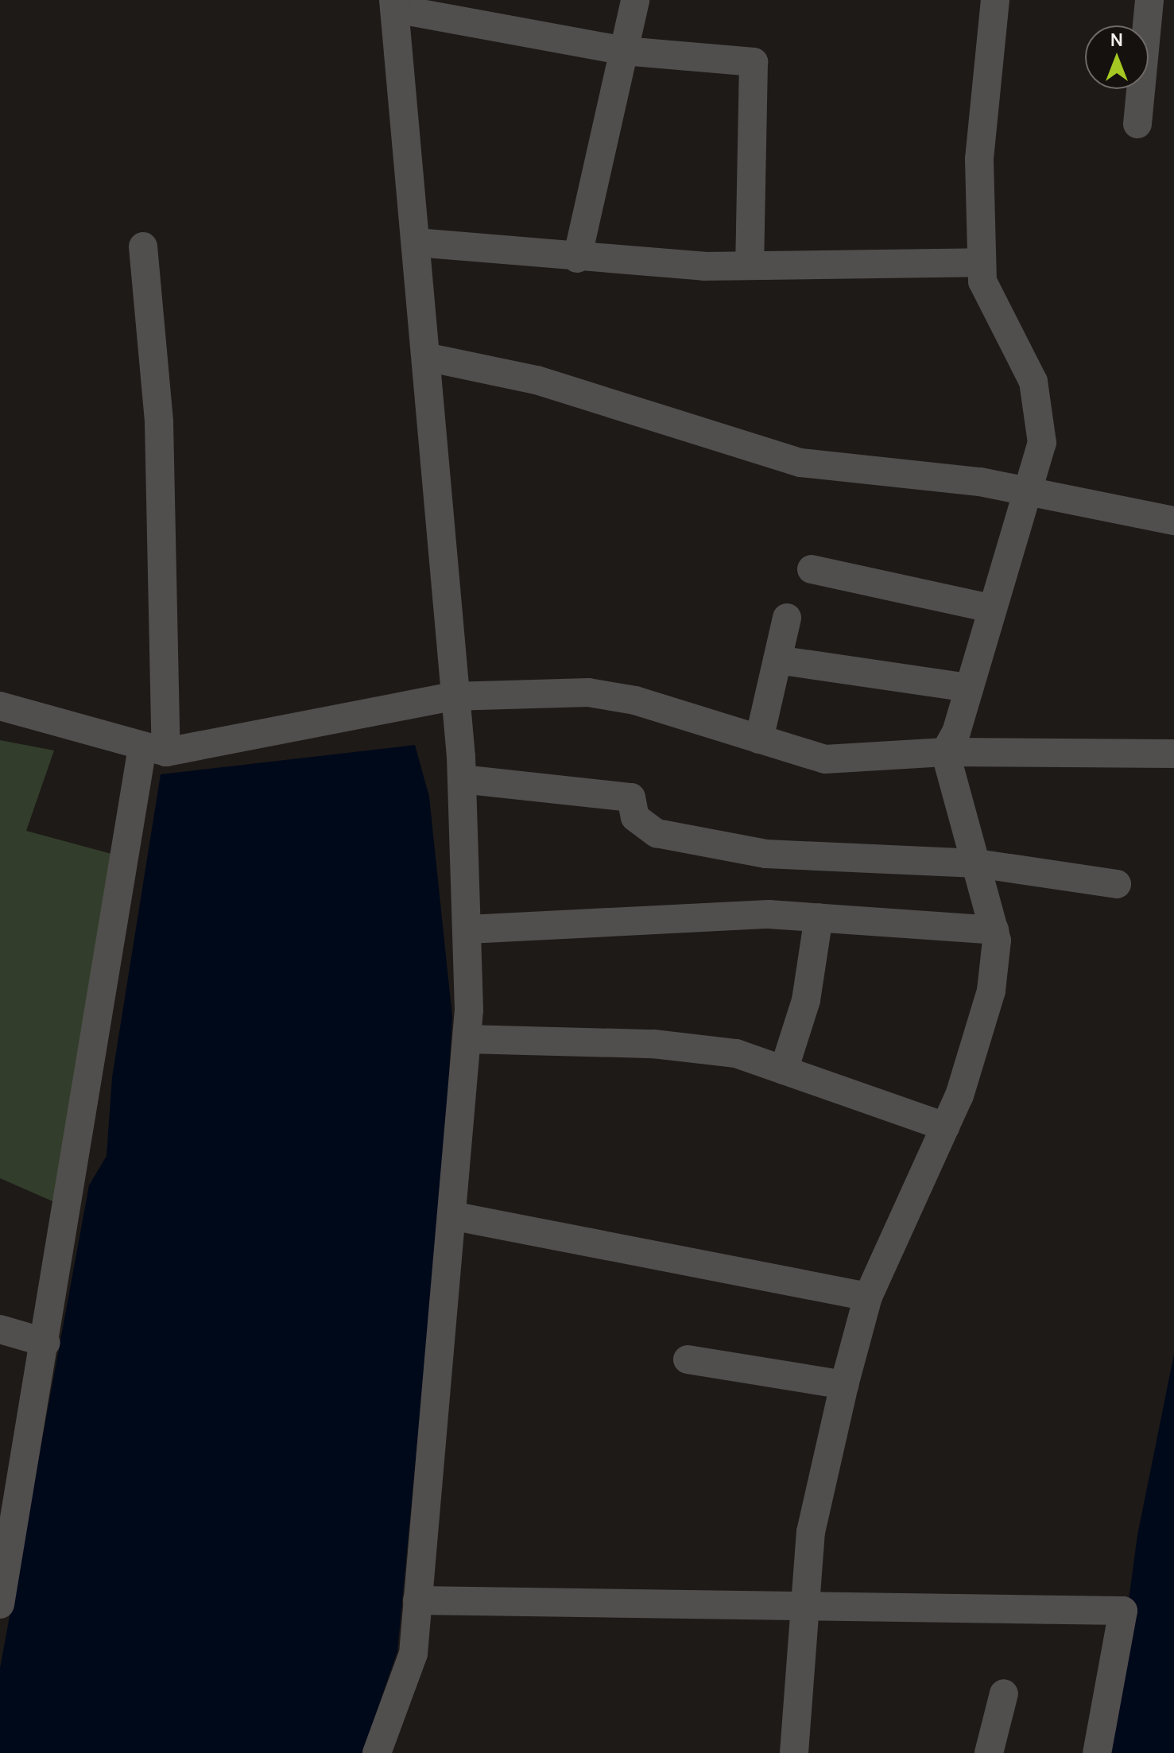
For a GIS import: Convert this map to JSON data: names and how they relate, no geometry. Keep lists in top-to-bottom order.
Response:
{
  "north": "top"
}
